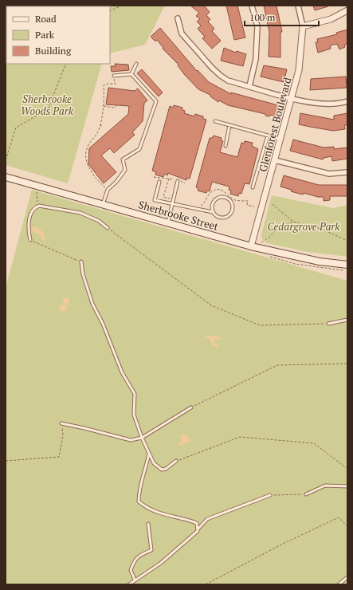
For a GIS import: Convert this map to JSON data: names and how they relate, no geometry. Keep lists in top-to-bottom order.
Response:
{
  "streets": {
    "main road": ["Sherbrooke Street"],
    "street": ["Glenforest Boulevard"]
  },
  "crossings": [
    ["Glenforest Boulevard", "Sherbrooke Street"]
  ],
  "parks": ["Sherbrooke Woods Park", "Cedargrove Park"],
  "legend": ["Road", "Park", "Building"],
  "scale_bar": "100 m"
}
